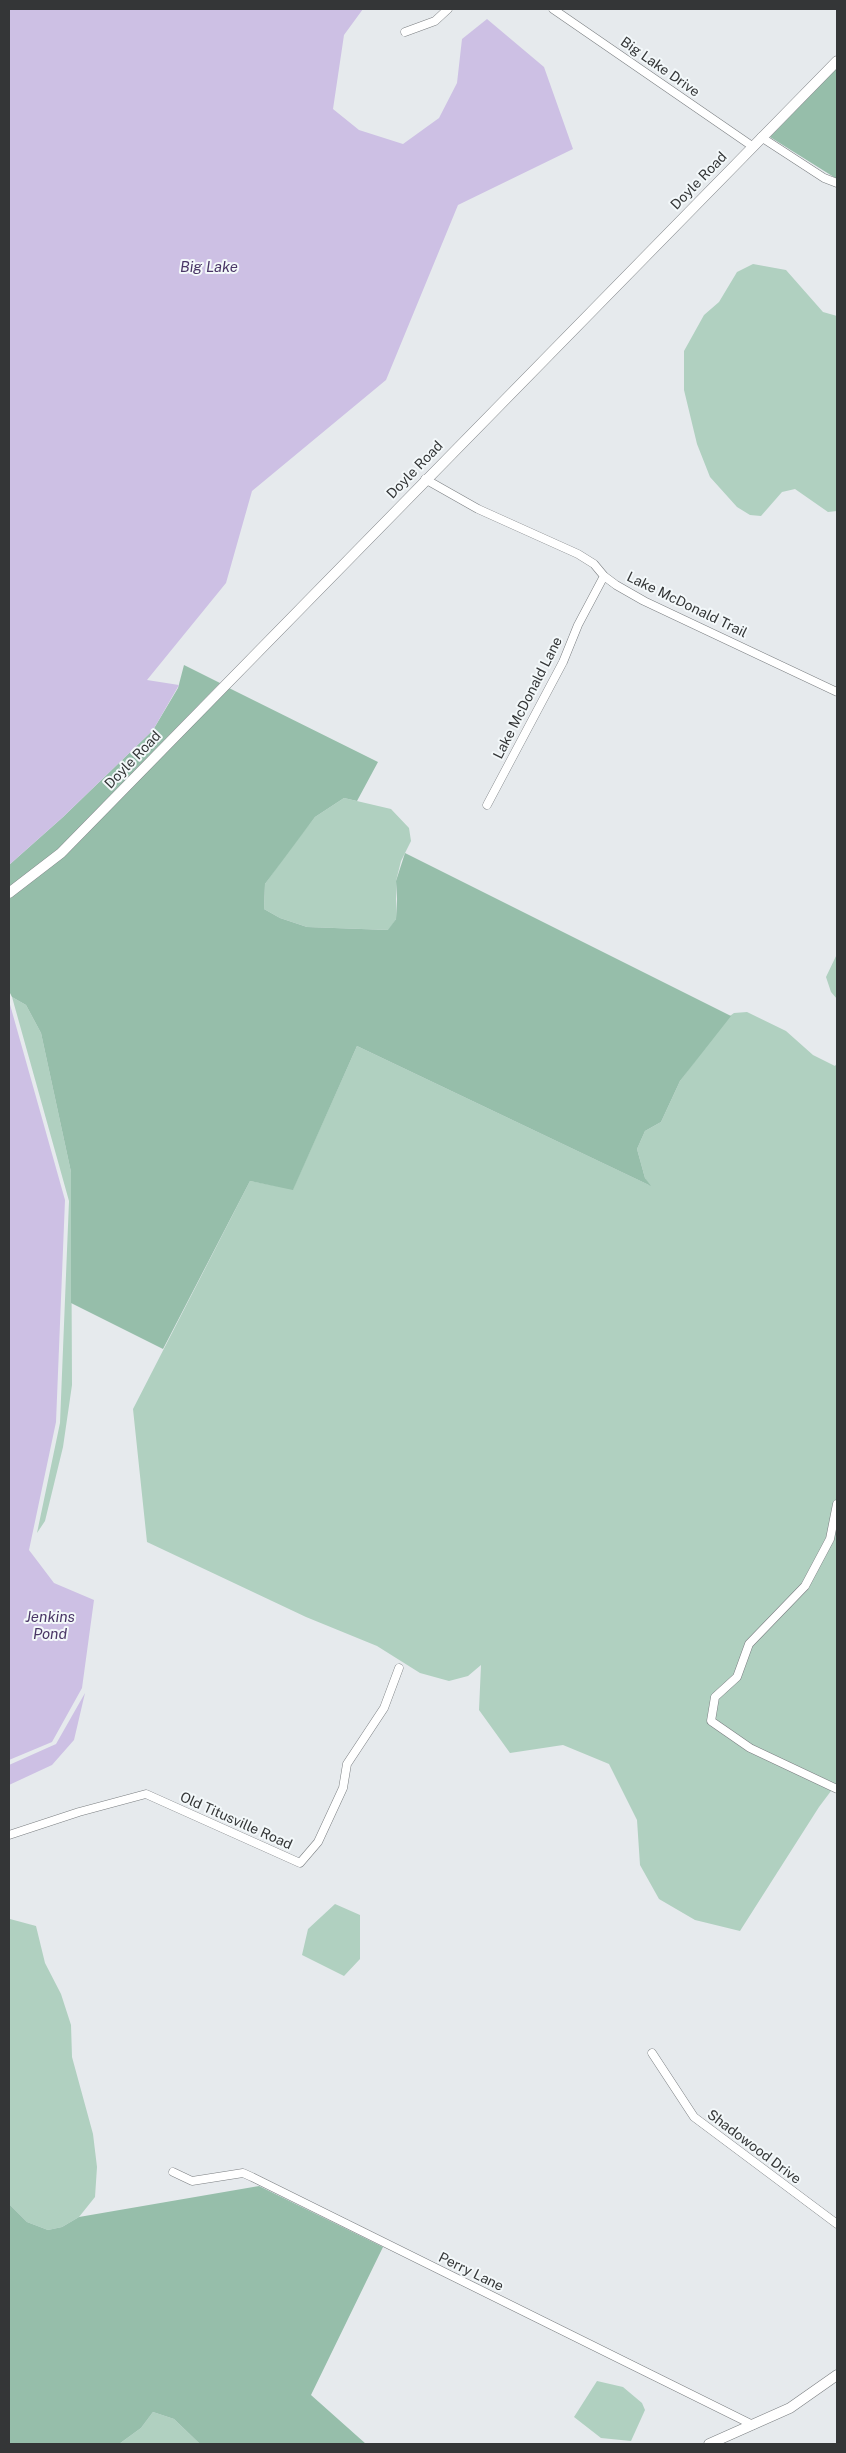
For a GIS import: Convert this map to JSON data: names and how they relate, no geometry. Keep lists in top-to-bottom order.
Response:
{
  "streets": {
    "main road": ["Doyle Road"],
    "street": [
      "Big Lake Drive",
      "Lake McDonald Trail",
      "Lake McDonald Lane",
      "Old Titusville Road",
      "Shadowood Drive",
      "Perry Lane"
    ]
  },
  "crossings": [
    ["Big Lake Drive", "Doyle Road"],
    ["Doyle Road", "Lake McDonald Trail"],
    ["Lake McDonald Trail", "Lake McDonald Lane"]
  ],
  "water": ["Big Lake", "Jenkins Pond"]
}
